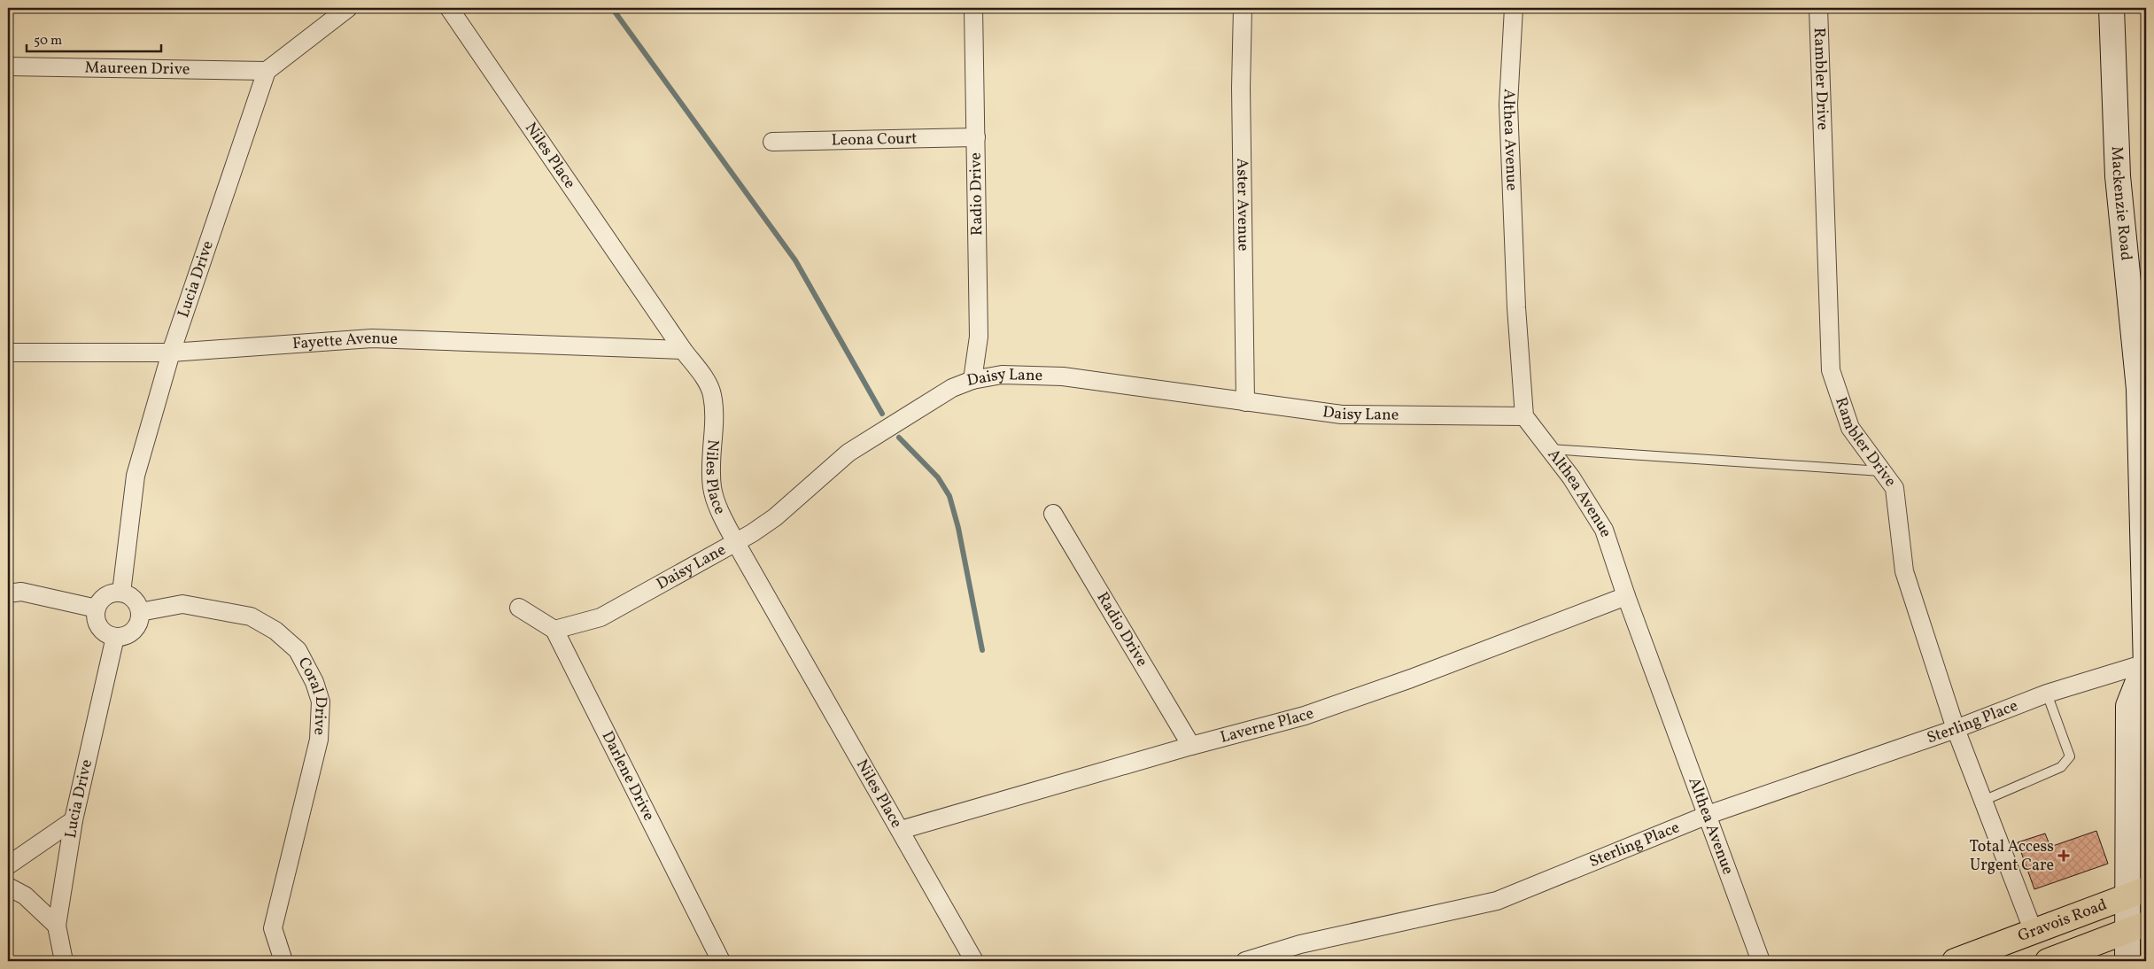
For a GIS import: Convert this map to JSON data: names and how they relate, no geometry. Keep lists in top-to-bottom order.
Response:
{
  "streets": {
    "main road": ["Mackenzie Road", "Gravois Road"],
    "street": [
      "Maureen Drive",
      "Rambler Drive",
      "Leona Court",
      "Althea Avenue",
      "Niles Place",
      "Radio Drive",
      "Aster Avenue",
      "Lucia Drive",
      "Fayette Avenue",
      "Daisy Lane",
      "Coral Drive",
      "Sterling Place",
      "Laverne Place",
      "Darlene Drive"
    ]
  },
  "crossings": [
    ["Maureen Drive", "Lucia Drive"],
    ["Rambler Drive", "Sterling Place"],
    ["Rambler Drive", "Gravois Road"],
    ["Leona Court", "Radio Drive"],
    ["Althea Avenue", "Daisy Lane"],
    ["Althea Avenue", "Sterling Place"],
    ["Althea Avenue", "Laverne Place"],
    ["Niles Place", "Fayette Avenue"],
    ["Niles Place", "Daisy Lane"],
    ["Niles Place", "Laverne Place"],
    ["Radio Drive", "Daisy Lane"],
    ["Radio Drive", "Laverne Place"],
    ["Mackenzie Road", "Sterling Place"],
    ["Mackenzie Road", "Gravois Road"],
    ["Aster Avenue", "Daisy Lane"],
    ["Lucia Drive", "Fayette Avenue"],
    ["Lucia Drive", "Coral Drive"],
    ["Daisy Lane", "Darlene Drive"]
  ],
  "places": {
    "health": ["Total Access Urgent Care"]
  },
  "scale_bar": "50 m"
}
